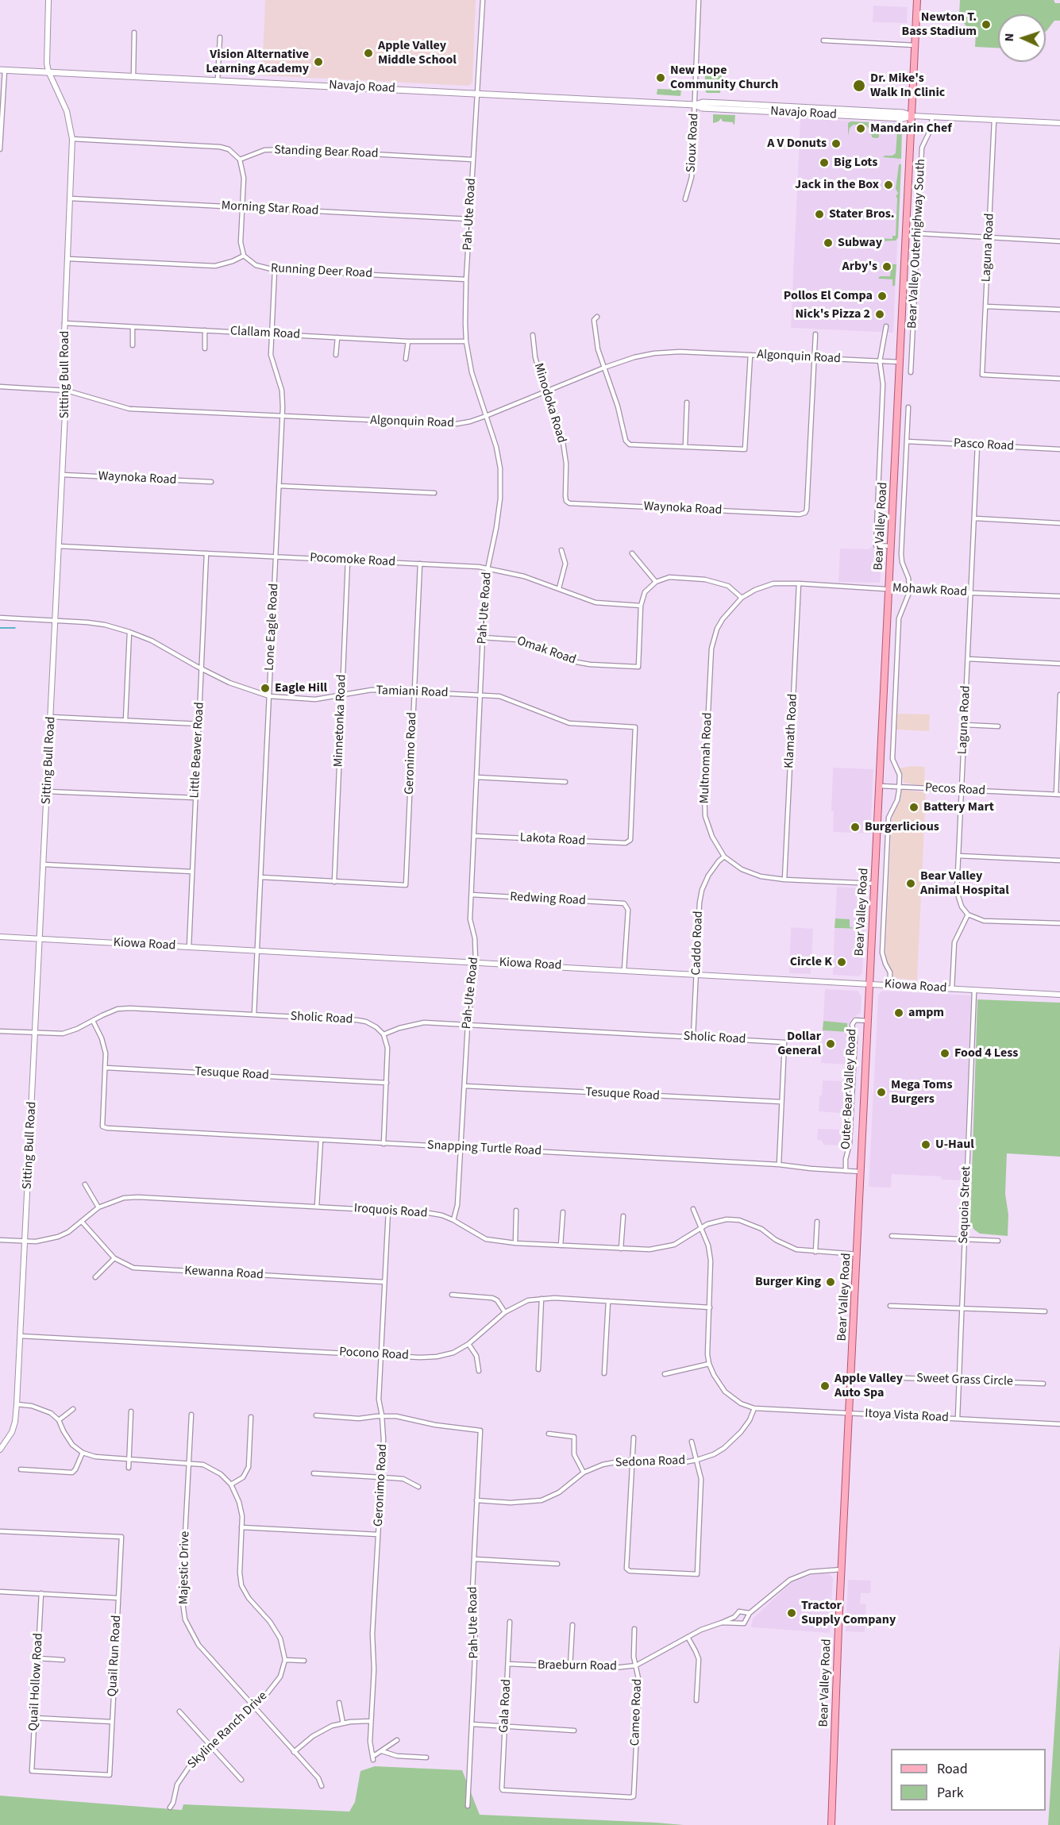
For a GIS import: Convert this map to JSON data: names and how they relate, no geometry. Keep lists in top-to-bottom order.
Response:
{
  "streets": {
    "main road": ["Navajo Road", "Bear Valley Road"],
    "street": [
      "Sioux Road",
      "Standing Bear Road",
      "Morning Star Road",
      "Pah-Ute Road",
      "Bear Valley Outerhighway South",
      "Laguna Road",
      "Running Deer Road",
      "Clallam Road",
      "Algonquin Road",
      "Sitting Bull Road",
      "Minodoka Road",
      "Pasco Road",
      "Waynoka Road",
      "Pocomoke Road",
      "Mohawk Road",
      "Lone Eagle Road",
      "Omak Road",
      "Tamiani Road",
      "Minnetonka Road",
      "Klamath Road",
      "Little Beaver Road",
      "Geronimo Road",
      "Multnomah Road",
      "Pecos Road",
      "Lakota Road",
      "Redwing Road",
      "Caddo Road",
      "Kiowa Road",
      "Sholic Road",
      "Tesuque Road",
      "Outer Bear Valley Road",
      "Snapping Turtle Road",
      "Sequoia Street",
      "Iroquois Road",
      "Kewanna Road",
      "Pocono Road",
      "Sweet Grass Circle",
      "Itoya Vista Road",
      "Sedona Road",
      "Majestic Drive",
      "Quail Run Road",
      "Braeburn Road",
      "Quail Hollow Road",
      "Gala Road",
      "Cameo Road",
      "Skyline Ranch Drive"
    ]
  },
  "crossings": [
    ["Navajo Road", "Sioux Road"],
    ["Navajo Road", "Pah-Ute Road"],
    ["Navajo Road", "Bear Valley Outerhighway South"],
    ["Navajo Road", "Laguna Road"],
    ["Navajo Road", "Sitting Bull Road"],
    ["Navajo Road", "Bear Valley Road"],
    ["Standing Bear Road", "Pah-Ute Road"],
    ["Morning Star Road", "Pah-Ute Road"],
    ["Morning Star Road", "Sitting Bull Road"],
    ["Pah-Ute Road", "Running Deer Road"],
    ["Pah-Ute Road", "Clallam Road"],
    ["Pah-Ute Road", "Algonquin Road"],
    ["Pah-Ute Road", "Pocomoke Road"],
    ["Pah-Ute Road", "Omak Road"],
    ["Pah-Ute Road", "Tamiani Road"],
    ["Pah-Ute Road", "Geronimo Road"],
    ["Pah-Ute Road", "Lakota Road"],
    ["Pah-Ute Road", "Redwing Road"],
    ["Pah-Ute Road", "Kiowa Road"],
    ["Pah-Ute Road", "Sholic Road"],
    ["Pah-Ute Road", "Tesuque Road"],
    ["Pah-Ute Road", "Snapping Turtle Road"],
    ["Pah-Ute Road", "Iroquois Road"],
    ["Pah-Ute Road", "Sedona Road"],
    ["Laguna Road", "Pasco Road"],
    ["Laguna Road", "Mohawk Road"],
    ["Laguna Road", "Pecos Road"],
    ["Running Deer Road", "Lone Eagle Road"],
    ["Clallam Road", "Sitting Bull Road"],
    ["Clallam Road", "Lone Eagle Road"],
    ["Algonquin Road", "Sitting Bull Road"],
    ["Algonquin Road", "Minodoka Road"],
    ["Algonquin Road", "Waynoka Road"],
    ["Algonquin Road", "Bear Valley Road"],
    ["Algonquin Road", "Lone Eagle Road"],
    ["Sitting Bull Road", "Waynoka Road"],
    ["Sitting Bull Road", "Pocomoke Road"],
    ["Sitting Bull Road", "Tamiani Road"],
    ["Sitting Bull Road", "Kiowa Road"],
    ["Sitting Bull Road", "Sholic Road"],
    ["Sitting Bull Road", "Iroquois Road"],
    ["Sitting Bull Road", "Pocono Road"],
    ["Minodoka Road", "Waynoka Road"],
    ["Bear Valley Road", "Mohawk Road"],
    ["Bear Valley Road", "Multnomah Road"],
    ["Bear Valley Road", "Pecos Road"],
    ["Bear Valley Road", "Kiowa Road"],
    ["Bear Valley Road", "Outer Bear Valley Road"],
    ["Bear Valley Road", "Snapping Turtle Road"],
    ["Bear Valley Road", "Iroquois Road"],
    ["Bear Valley Road", "Itoya Vista Road"],
    ["Bear Valley Road", "Braeburn Road"],
    ["Pocomoke Road", "Lone Eagle Road"],
    ["Pocomoke Road", "Omak Road"],
    ["Pocomoke Road", "Minnetonka Road"],
    ["Pocomoke Road", "Little Beaver Road"],
    ["Pocomoke Road", "Geronimo Road"],
    ["Mohawk Road", "Klamath Road"],
    ["Mohawk Road", "Multnomah Road"],
    ["Lone Eagle Road", "Tamiani Road"],
    ["Lone Eagle Road", "Kiowa Road"],
    ["Lone Eagle Road", "Sholic Road"],
    ["Tamiani Road", "Minnetonka Road"],
    ["Tamiani Road", "Little Beaver Road"],
    ["Tamiani Road", "Geronimo Road"],
    ["Tamiani Road", "Lakota Road"],
    ["Minnetonka Road", "Geronimo Road"],
    ["Klamath Road", "Multnomah Road"],
    ["Little Beaver Road", "Kiowa Road"],
    ["Geronimo Road", "Iroquois Road"],
    ["Geronimo Road", "Kewanna Road"],
    ["Geronimo Road", "Pocono Road"],
    ["Multnomah Road", "Caddo Road"],
    ["Redwing Road", "Kiowa Road"],
    ["Caddo Road", "Kiowa Road"],
    ["Caddo Road", "Sholic Road"],
    ["Kiowa Road", "Sequoia Street"],
    ["Sholic Road", "Tesuque Road"],
    ["Tesuque Road", "Snapping Turtle Road"],
    ["Outer Bear Valley Road", "Snapping Turtle Road"],
    ["Sequoia Street", "Sweet Grass Circle"],
    ["Sequoia Street", "Itoya Vista Road"],
    ["Iroquois Road", "Kewanna Road"],
    ["Itoya Vista Road", "Sedona Road"],
    ["Majestic Drive", "Skyline Ranch Drive"],
    ["Quail Run Road", "Quail Hollow Road"],
    ["Braeburn Road", "Gala Road"],
    ["Braeburn Road", "Cameo Road"],
    ["Gala Road", "Cameo Road"]
  ],
  "places": [
    "Newton T. Bass Stadium",
    "Apple Valley Middle School",
    "Vision Alternative Learning Academy",
    "New Hope Community Church",
    "Dr. Mike's Walk In Clinic",
    "Mandarin Chef",
    "A V Donuts",
    "Big Lots",
    "Jack in the Box",
    "Stater Bros.",
    "Subway",
    "Arby's",
    "Pollos El Compa",
    "Nick's Pizza 2",
    "Eagle Hill",
    "Battery Mart",
    "Burgerlicious",
    "Bear Valley Animal Hospital",
    "Circle K",
    "ampm",
    "Dollar General",
    "Food 4 Less",
    "Mega Toms Burgers",
    "U-Haul",
    "Burger King",
    "Apple Valley Auto Spa",
    "Tractor Supply Company"
  ],
  "legend": ["Road", "Park"],
  "north": "left"
}
